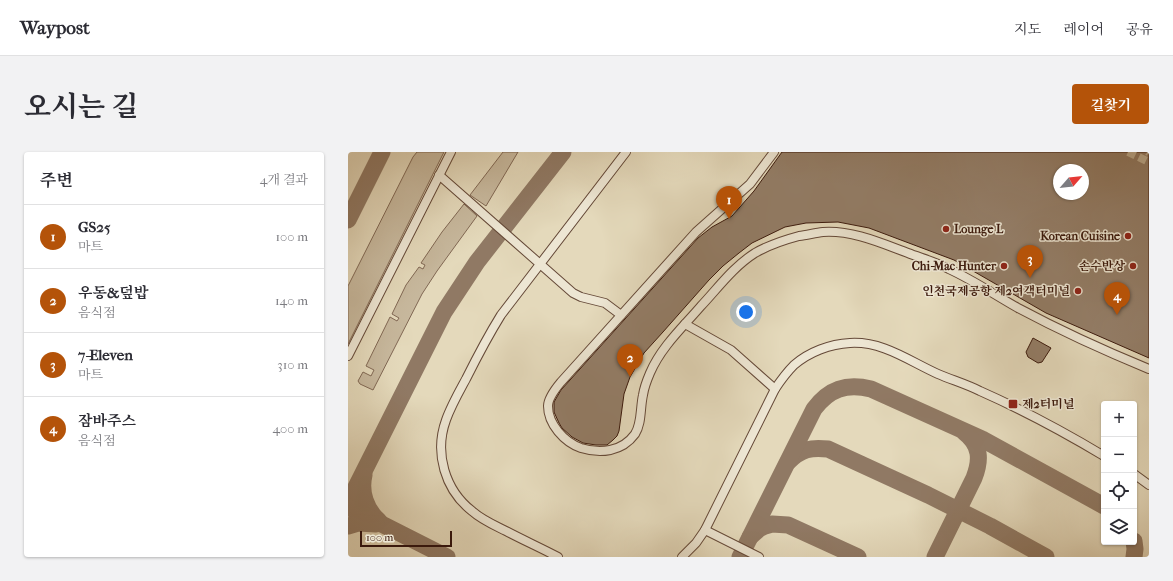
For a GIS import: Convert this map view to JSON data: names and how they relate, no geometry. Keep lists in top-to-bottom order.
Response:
{
  "places": {
    "other": [
      "Lounge L",
      "Korean Cuisine",
      "Chi-Mac Hunter",
      "손수반상",
      "인천국제공항 제2여객터미널"
    ],
    "transit": ["제2터미널"]
  },
  "scale_bar": "100 m",
  "north": "top right",
  "page": {
    "header": "Waypost",
    "nav": ["지도", "레이어", "공유"],
    "title": "오시는 길",
    "buttons": "길찾기",
    "heading": ["주변", "4개 결과"],
    "pins": [
      "1",
      "3",
      "4",
      "2"
    ],
    "list": [
      {
        "mark": "1",
        "name": "GS25",
        "note": "마트",
        "value": "100 m"
      },
      {
        "mark": "2",
        "name": "우동&덮밥",
        "note": "음식점",
        "value": "140 m"
      },
      {
        "mark": "3",
        "name": "7-Eleven",
        "note": "마트",
        "value": "310 m"
      },
      {
        "mark": "4",
        "name": "잠바주스",
        "note": "음식점",
        "value": "400 m"
      }
    ],
    "map_buttons": ["+", "−"],
    "scale": "100 m"
  }
}
